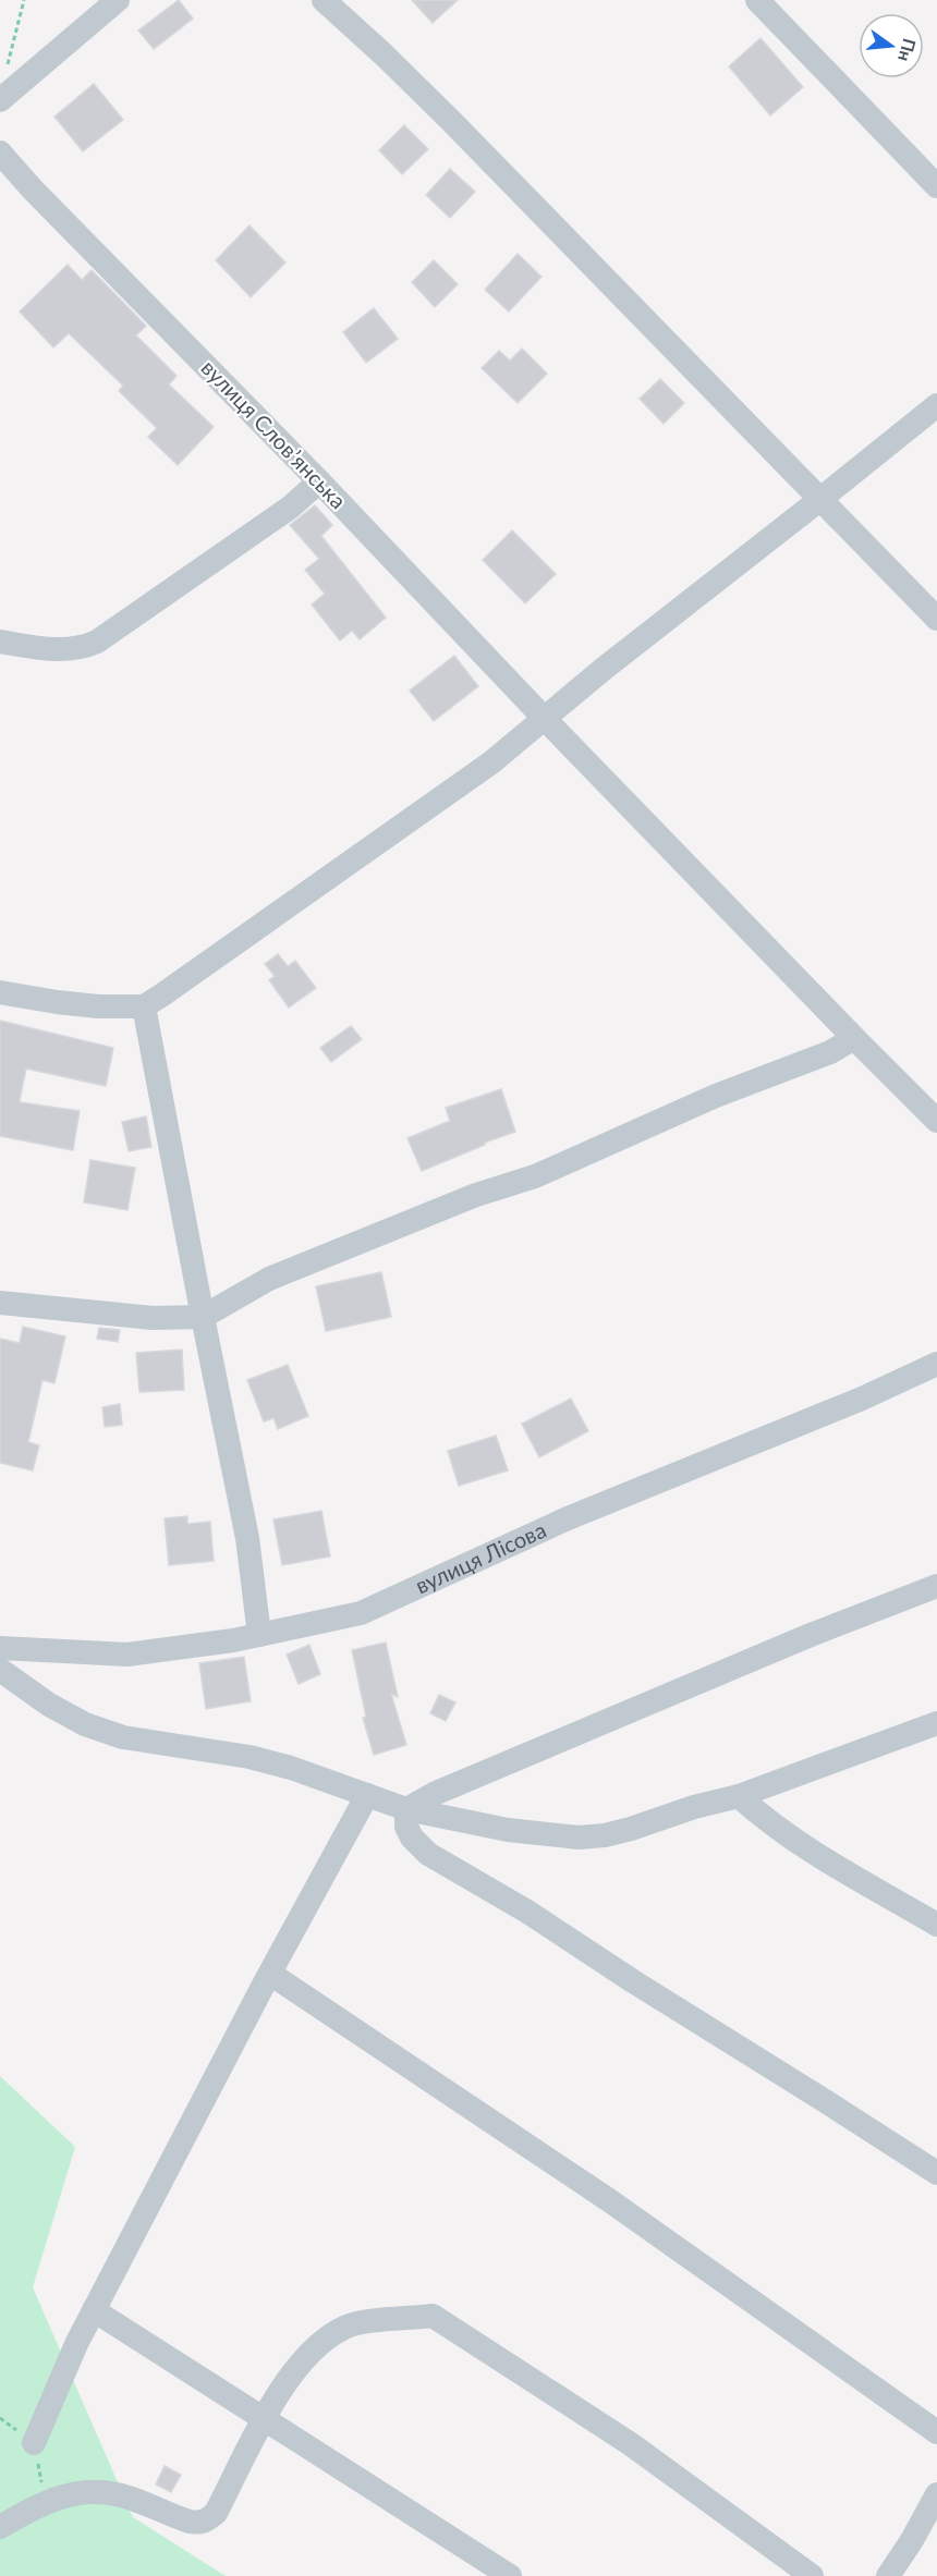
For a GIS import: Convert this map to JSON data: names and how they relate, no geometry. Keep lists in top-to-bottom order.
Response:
{
  "streets": {
    "street": ["вулиця Словʼянська", "вулиця Лісова"]
  },
  "north": "right"
}
